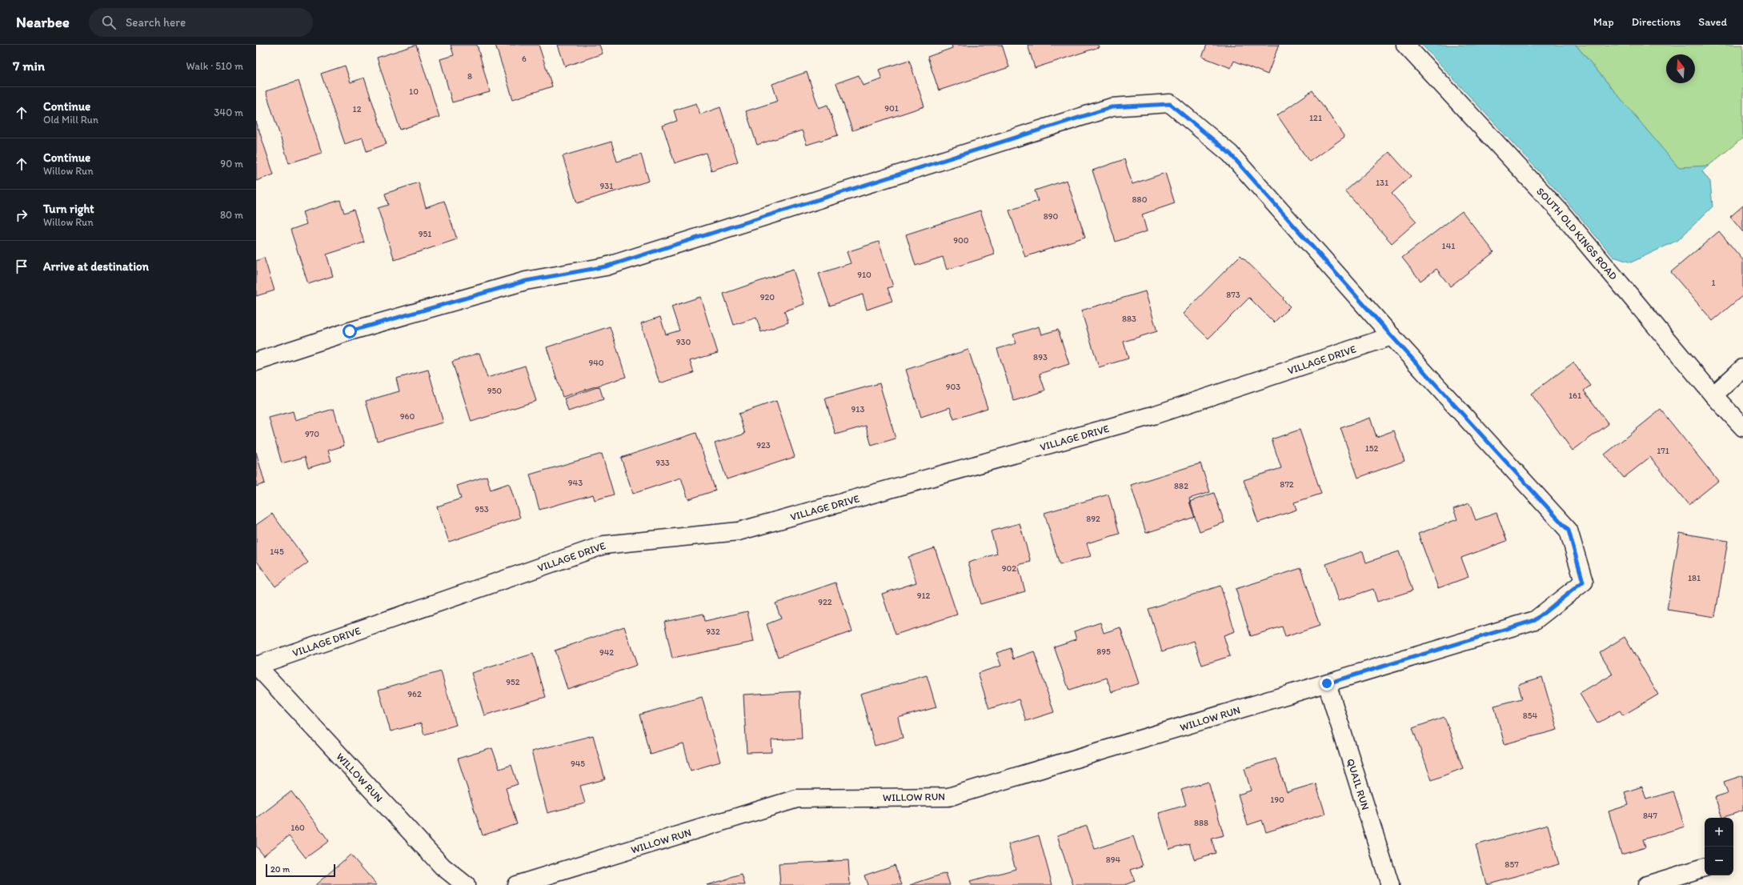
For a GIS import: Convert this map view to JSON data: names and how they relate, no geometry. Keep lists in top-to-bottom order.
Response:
{
  "streets": {
    "street": [
      "SOUTH OLD KINGS ROAD",
      "VILLAGE DRIVE",
      "WILLOW RUN",
      "QUAIL RUN"
    ]
  },
  "crossings": [
    ["VILLAGE DRIVE", "WILLOW RUN"],
    ["WILLOW RUN", "QUAIL RUN"]
  ],
  "house_numbers": [
    "6",
    "8",
    "10",
    "901",
    "12",
    "121",
    "131",
    "931",
    "880",
    "890",
    "951",
    "900",
    "141",
    "910",
    "1",
    "873",
    "920",
    "883",
    "930",
    "893",
    "940",
    "903",
    "950",
    "161",
    "913",
    "960",
    "970",
    "923",
    "152",
    "171",
    "933",
    "943",
    "872",
    "882",
    "953",
    "892",
    "145",
    "902",
    "181",
    "912",
    "922",
    "932",
    "895",
    "942",
    "952",
    "962",
    "854",
    "945",
    "190",
    "847",
    "888",
    "160",
    "894",
    "857"
  ],
  "scale_bar": "20 m",
  "north": "top",
  "page": {
    "header": "Nearbee",
    "search": "Search here",
    "nav": ["Map", "Directions", "Saved"],
    "heading": ["7 min", "Walk · 510 m"],
    "list": [
      ["Continue", "Old Mill Run", "340 m"],
      ["Continue", "Willow Run", "90 m"],
      ["Turn right", "Willow Run", "80 m"],
      "Arrive at destination"
    ],
    "map_buttons": ["+", "−"],
    "scale": "20 m"
  }
}
